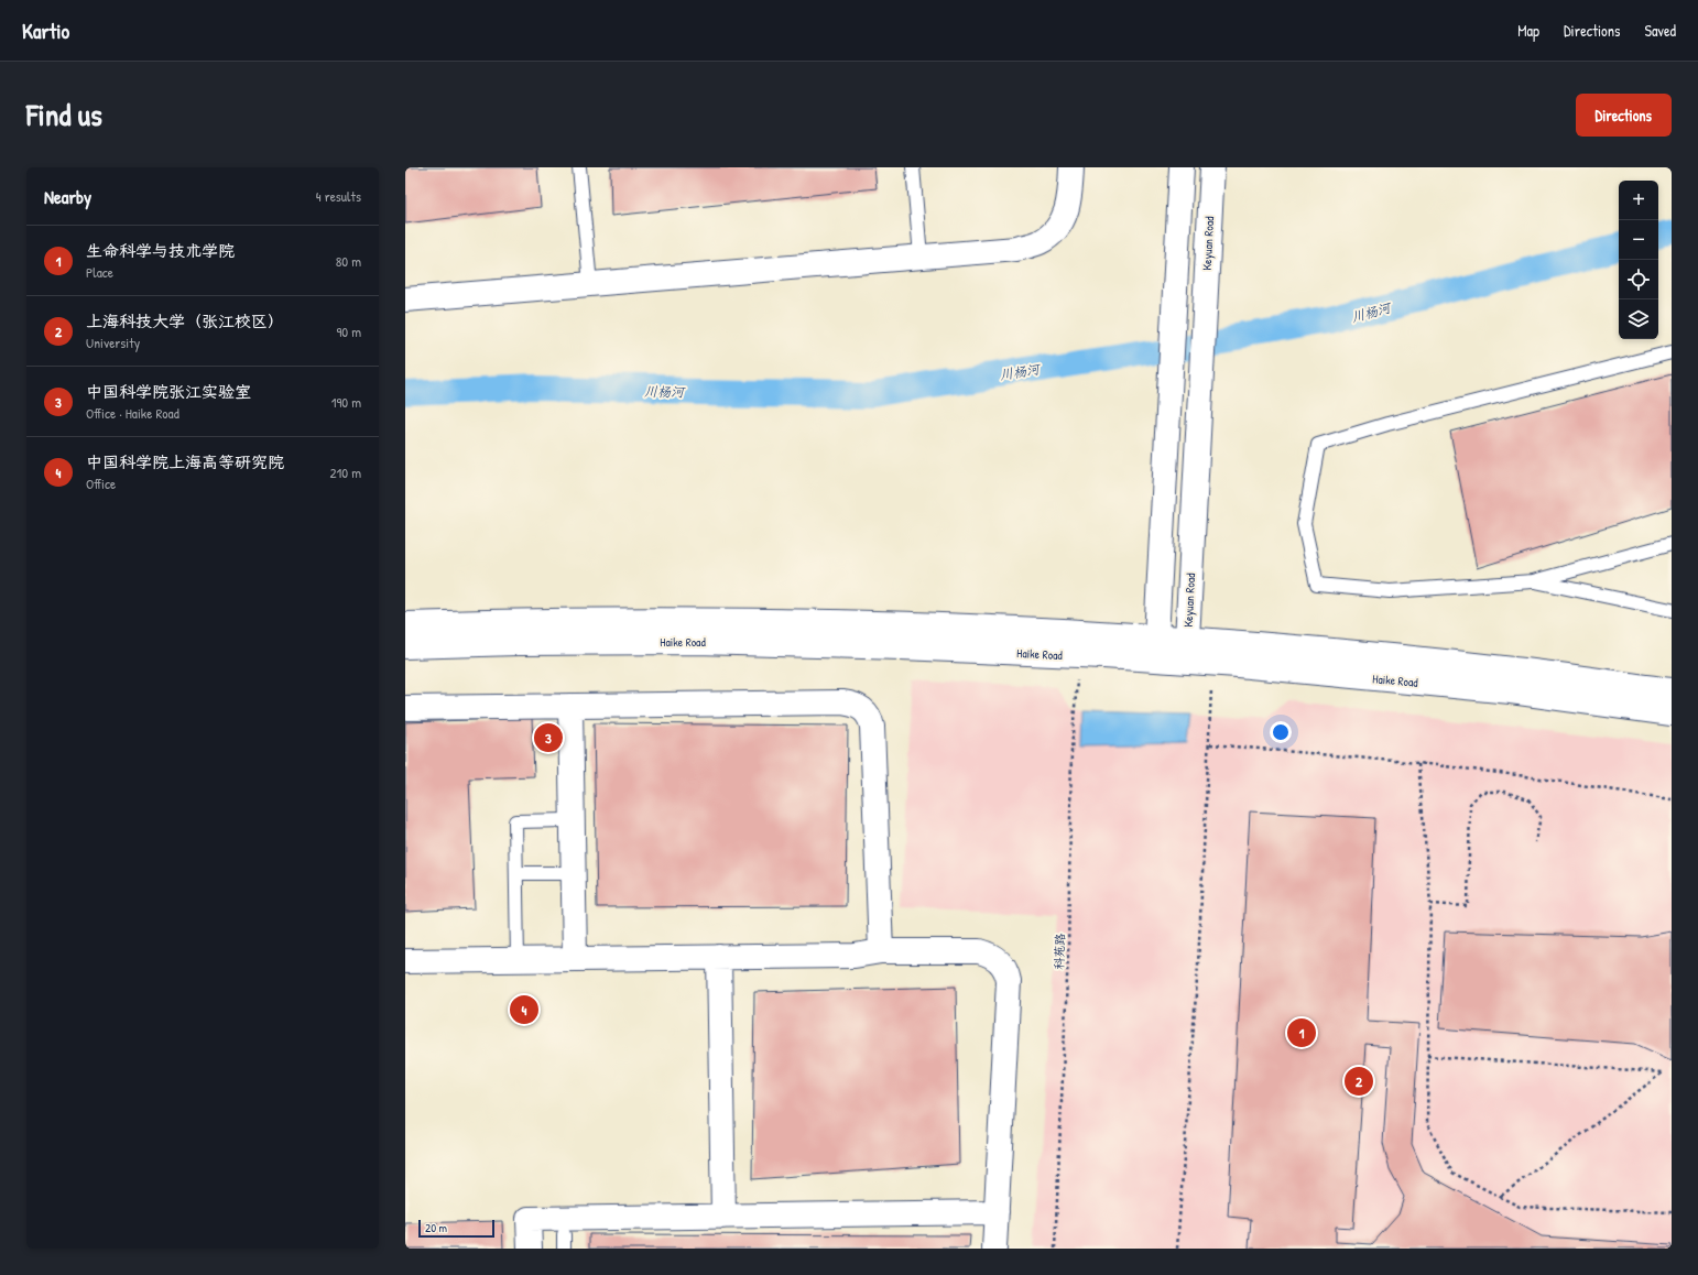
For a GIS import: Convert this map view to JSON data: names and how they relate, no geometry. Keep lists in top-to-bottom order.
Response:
{
  "streets": {
    "street": ["Keyuan Road", "Haike Road"],
    "path": ["科苑路"]
  },
  "crossings": [
    ["Keyuan Road", "Haike Road"],
    ["Haike Road", "科苑路"]
  ],
  "water": ["川杨河"],
  "scale_bar": "20 m",
  "page": {
    "header": "Kartio",
    "nav": ["Map", "Directions", "Saved"],
    "title": "Find us",
    "buttons": "Directions",
    "heading": ["Nearby", "4 results"],
    "map_buttons": ["+", "−"],
    "list": [
      {
        "mark": "1",
        "name": "生命科学与技术学院",
        "note": "Place",
        "value": "80 m"
      },
      {
        "mark": "2",
        "name": "上海科技大学（张江校区）",
        "note": "University",
        "value": "90 m"
      },
      {
        "mark": "3",
        "name": "中国科学院张江实验室",
        "note": "Office · Haike Road",
        "value": "190 m"
      },
      {
        "mark": "4",
        "name": "中国科学院上海高等研究院",
        "note": "Office",
        "value": "210 m"
      }
    ],
    "pins": [
      "3",
      "4",
      "1",
      "2"
    ],
    "scale": "20 m"
  }
}
